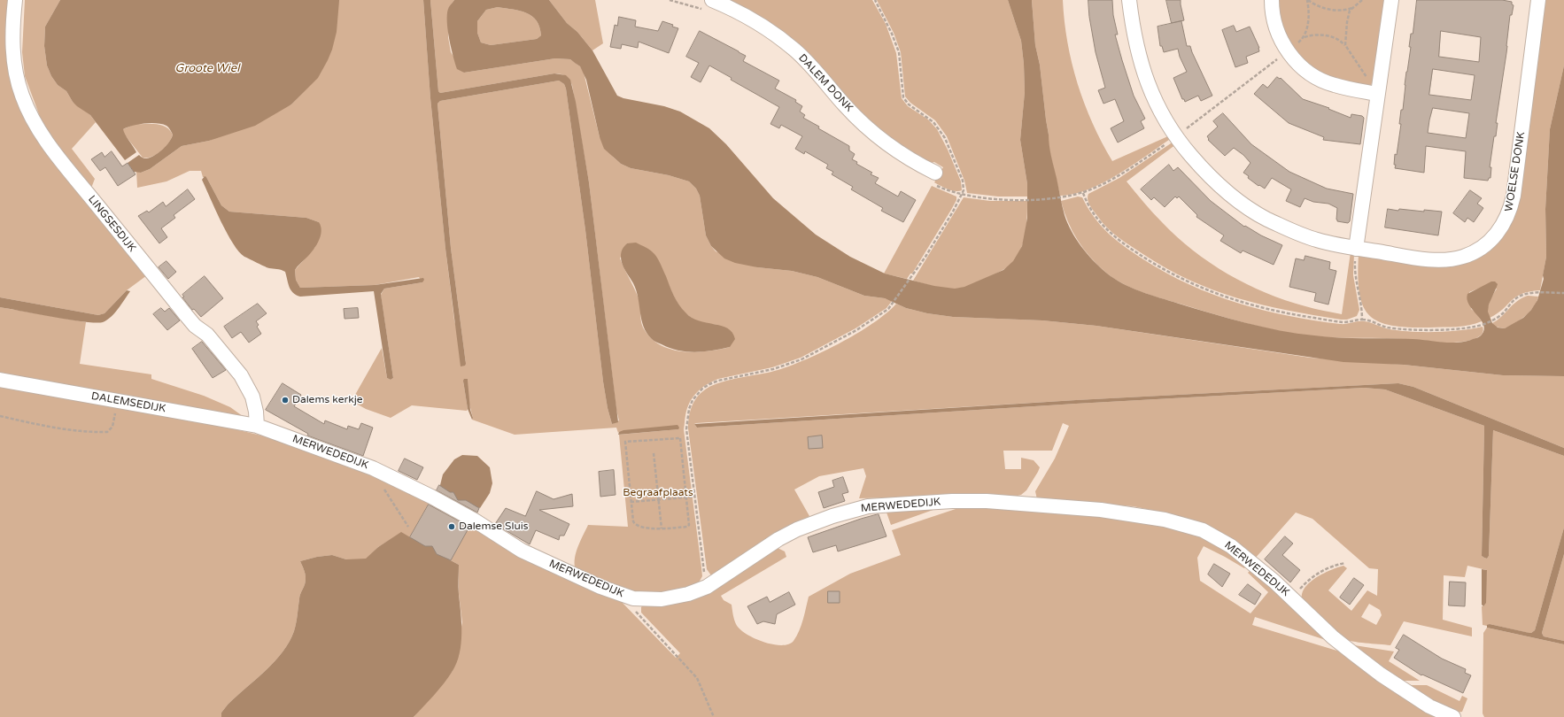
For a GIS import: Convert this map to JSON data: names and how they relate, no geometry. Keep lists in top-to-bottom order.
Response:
{
  "streets": {
    "street": [
      "DALEM DONK",
      "WOELSE DONK",
      "LINGSESDIJK",
      "DALEMSEDIJK",
      "MERWEDEDIJK"
    ]
  },
  "crossings": [
    ["LINGSESDIJK", "DALEMSEDIJK"],
    ["LINGSESDIJK", "MERWEDEDIJK"],
    ["DALEMSEDIJK", "MERWEDEDIJK"]
  ],
  "water": ["Groote Wiel"],
  "parks": ["Begraafplaats"],
  "places": ["Dalems kerkje", "Dalemse Sluis"]
}
